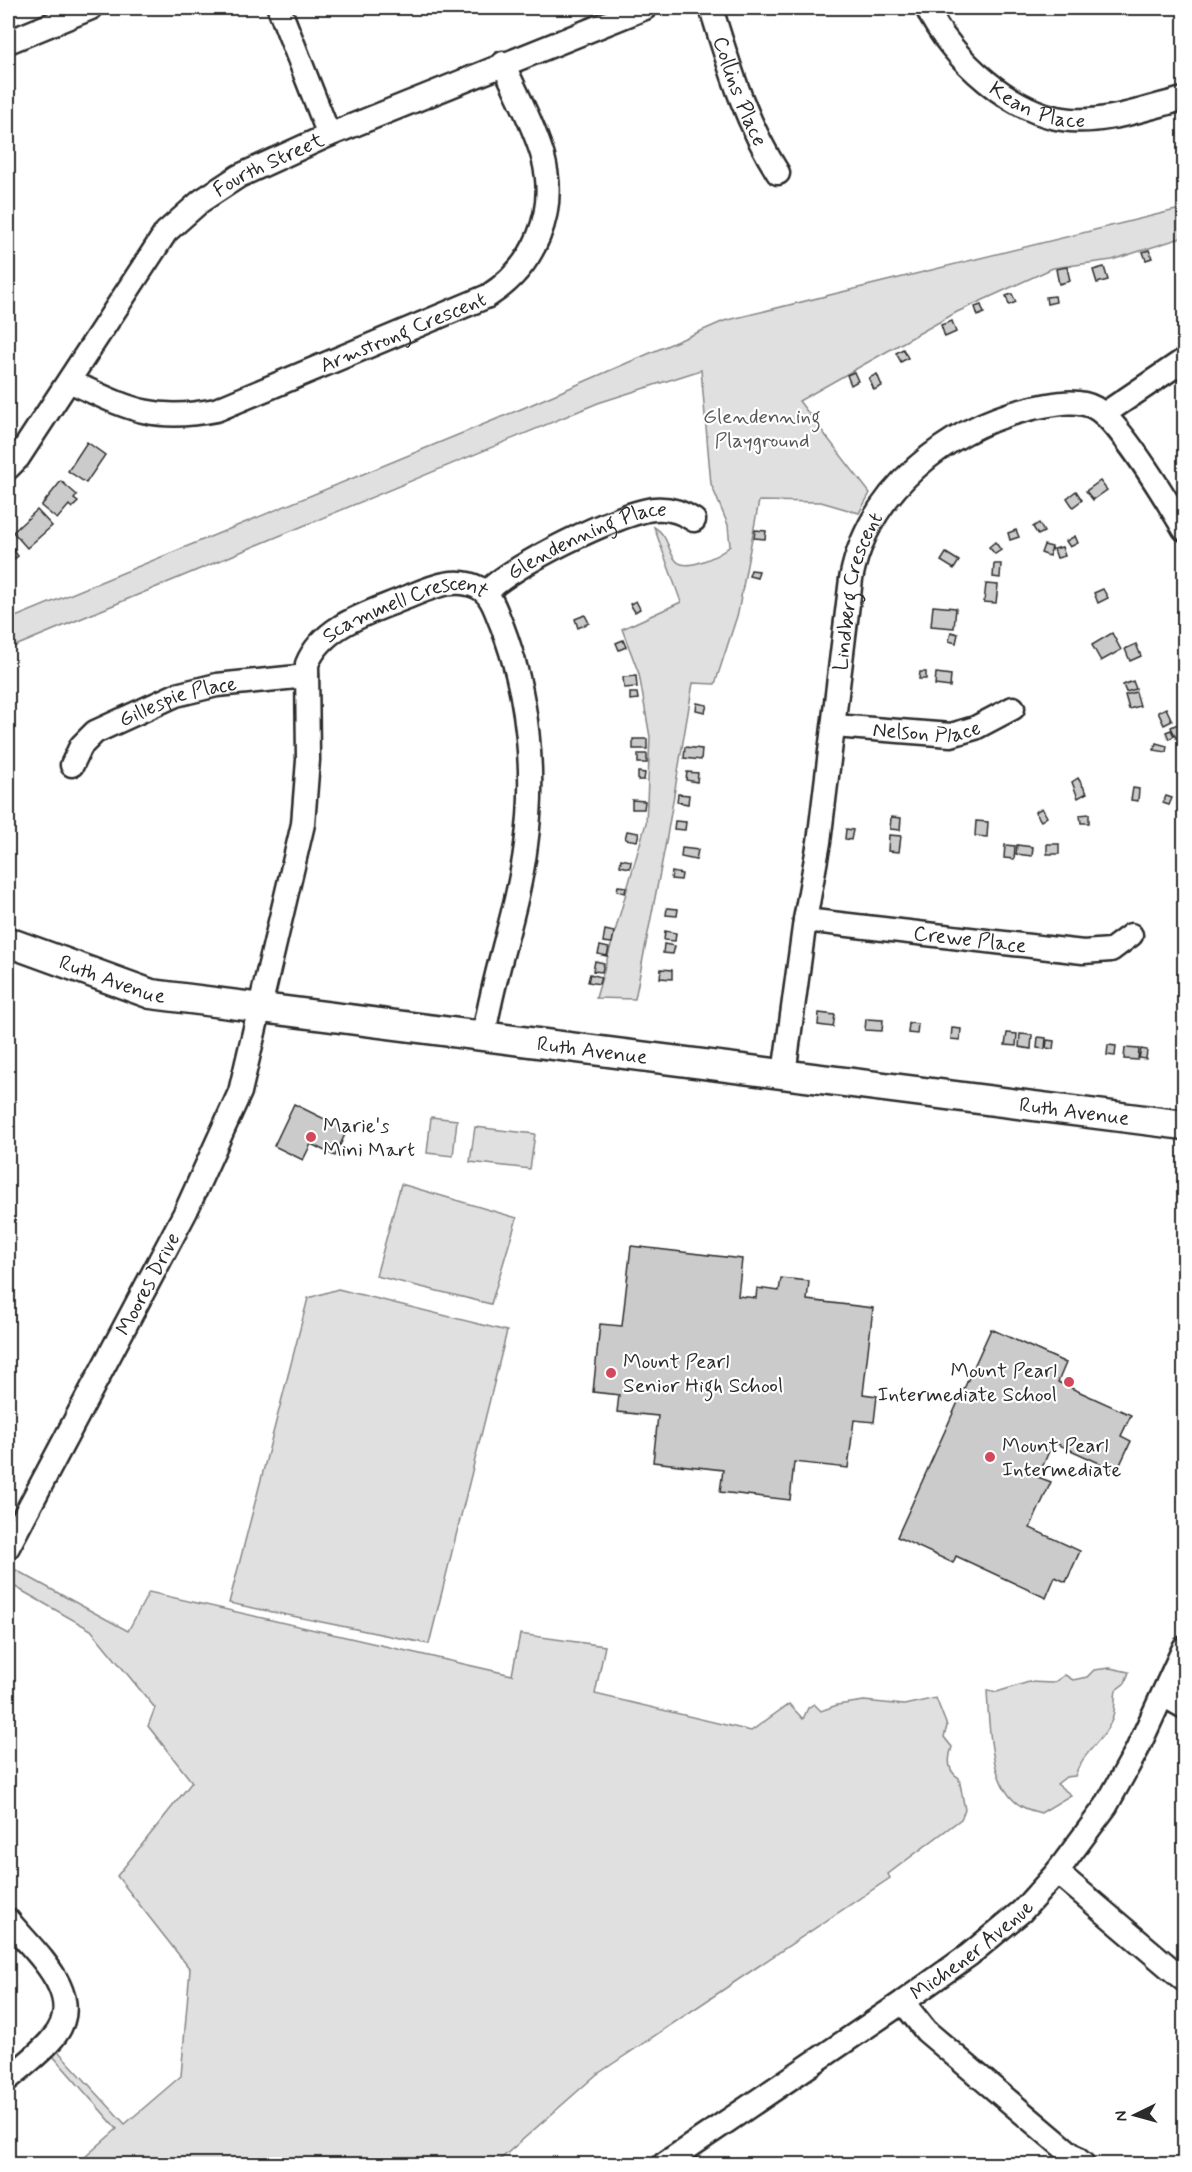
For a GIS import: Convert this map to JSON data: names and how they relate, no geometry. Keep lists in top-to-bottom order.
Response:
{
  "streets": {
    "main road": ["Ruth Avenue"],
    "street": [
      "Collins Place",
      "Kean Place",
      "Fourth Street",
      "Armstrong Crescent",
      "Glendenning Place",
      "Lindberg Crescent",
      "Scammell Crescent",
      "Gillespie Place",
      "Nelson Place",
      "Crewe Place",
      "Moores Drive",
      "Michener Avenue"
    ]
  },
  "crossings": [
    ["Fourth Street", "Armstrong Crescent"],
    ["Glendenning Place", "Scammell Crescent"],
    ["Lindberg Crescent", "Nelson Place"],
    ["Lindberg Crescent", "Crewe Place"],
    ["Lindberg Crescent", "Ruth Avenue"],
    ["Scammell Crescent", "Gillespie Place"],
    ["Scammell Crescent", "Ruth Avenue"],
    ["Scammell Crescent", "Moores Drive"],
    ["Ruth Avenue", "Moores Drive"]
  ],
  "parks": ["Glendenning Playground"],
  "places": [
    "Marie's Mini Mart",
    "Mount Pearl Senior High School",
    "Mount Pearl Intermediate School",
    "Mount Pearl Intermediate"
  ],
  "north": "left"
}
